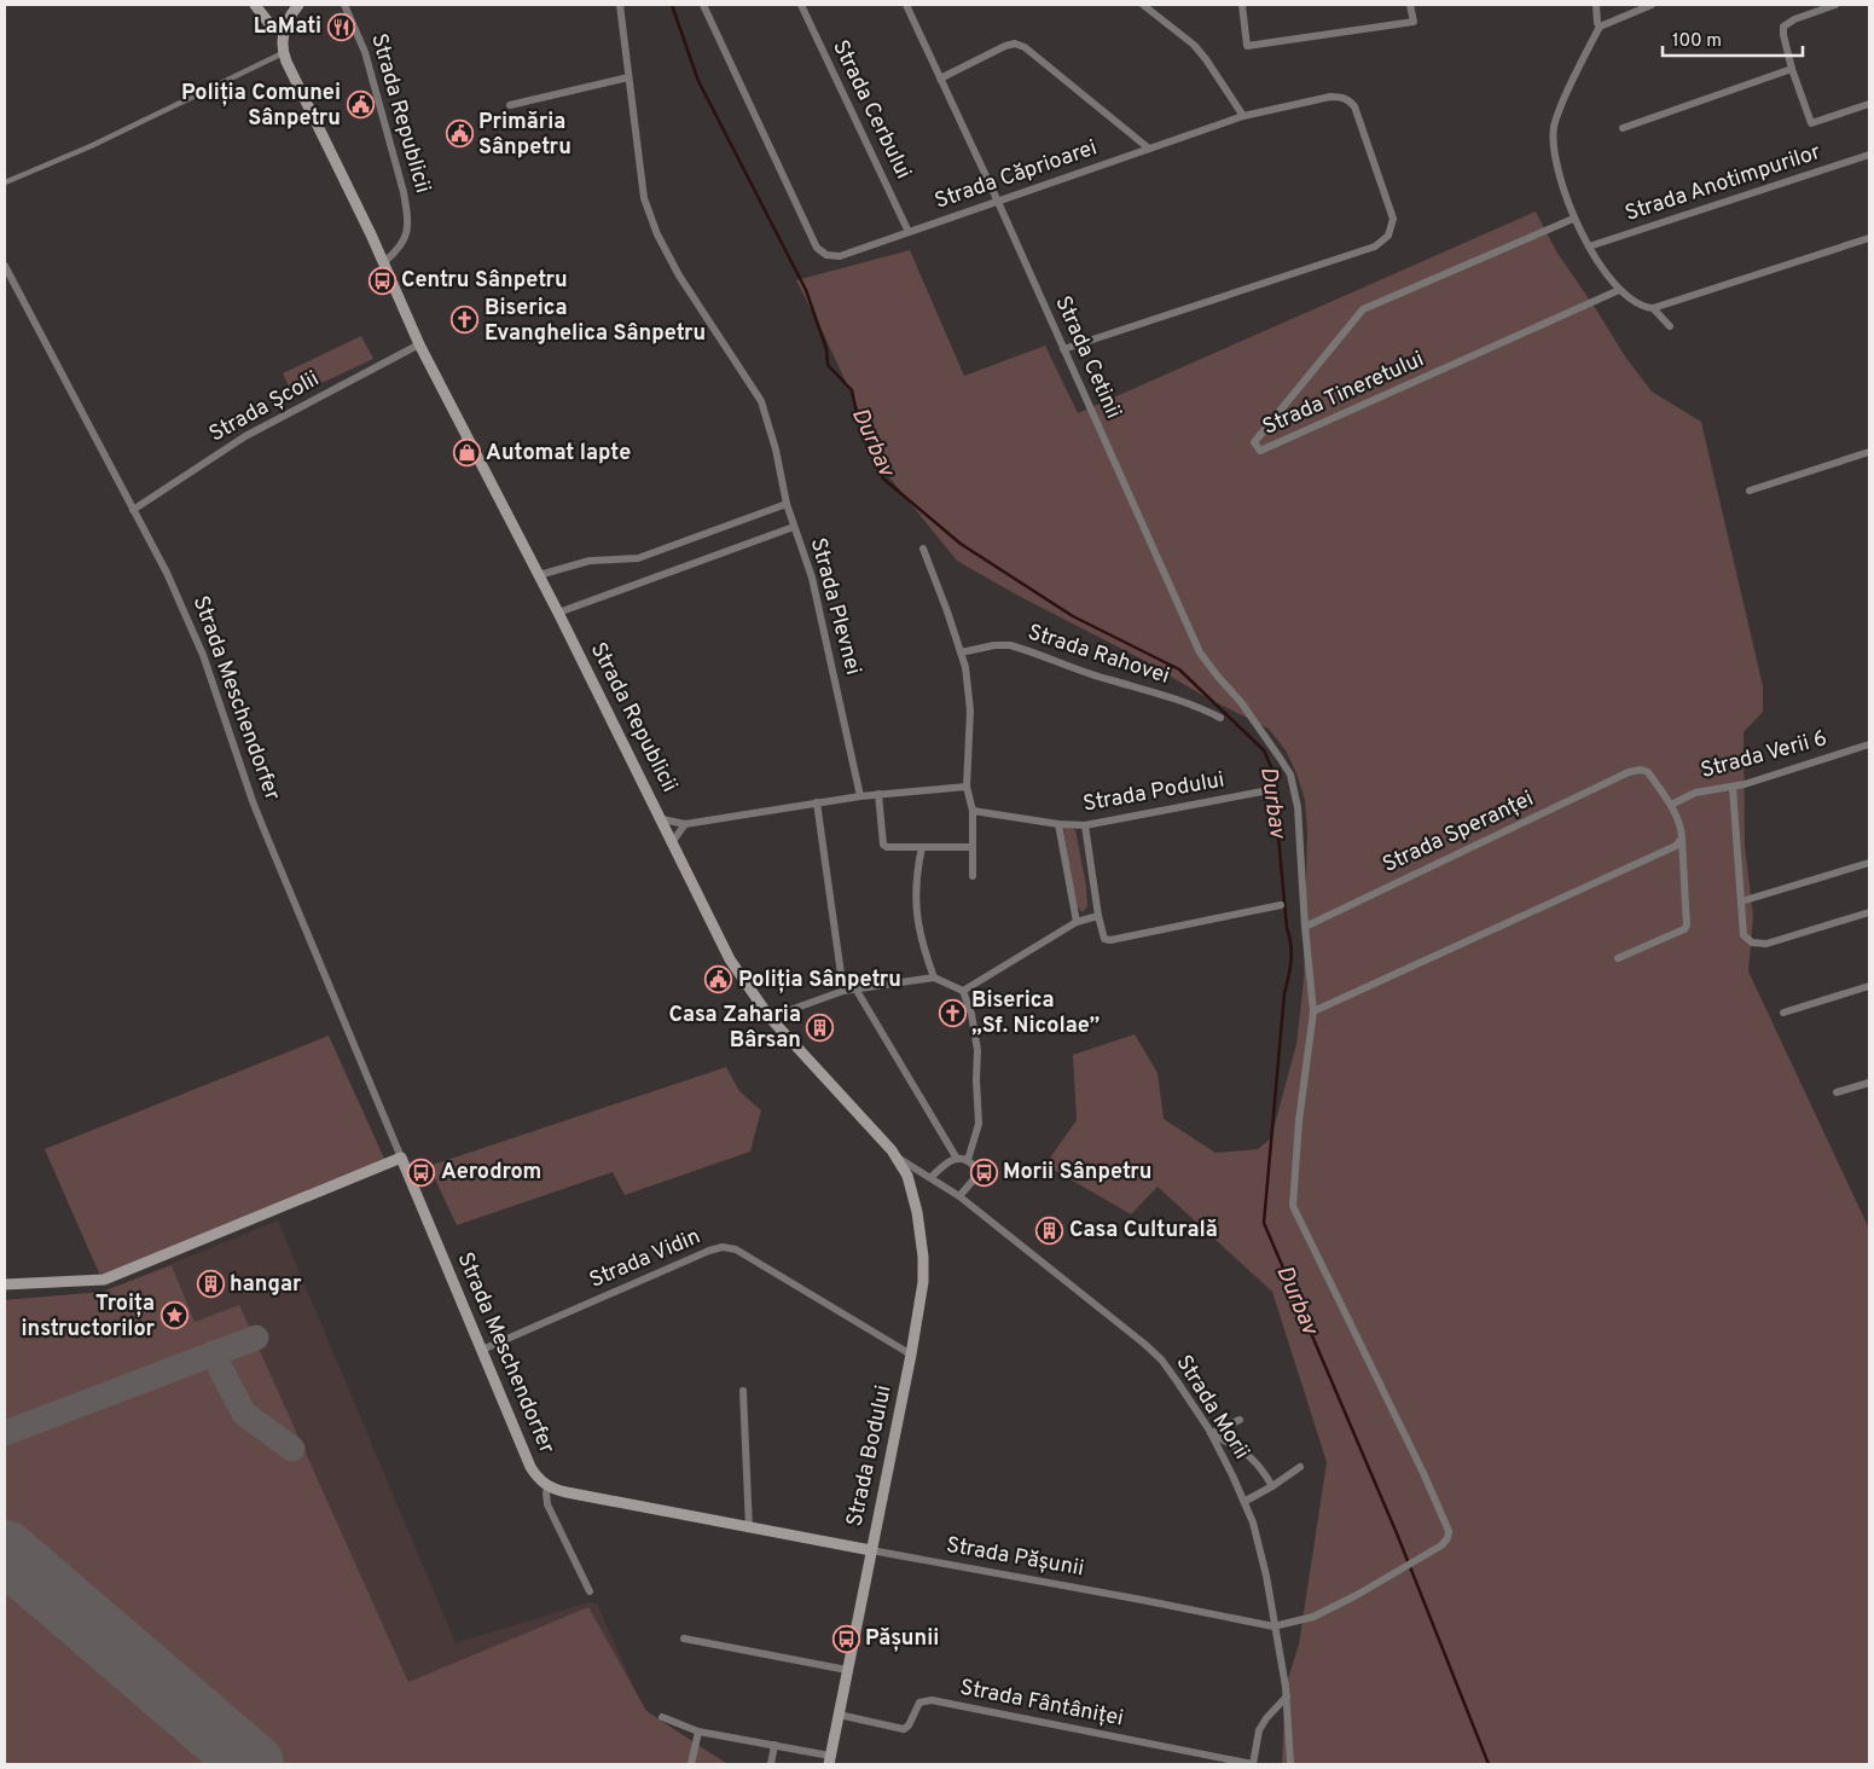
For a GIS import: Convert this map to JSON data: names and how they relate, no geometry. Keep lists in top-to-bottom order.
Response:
{
  "streets": {
    "main road": [
      "Strada Republicii",
      "Strada Meschendorfer",
      "Strada Bodului",
      "Strada Pășunii"
    ],
    "street": [
      "Strada Cerbului",
      "Strada Căprioarei",
      "Strada Anotimpurilor",
      "Strada Cetinii",
      "Strada Tineretului",
      "Strada Școlii",
      "Strada Plevnei",
      "Strada Rahovei",
      "Strada Verii 6",
      "Strada Podului",
      "Strada Speranței",
      "Strada Vidin",
      "Strada Morii",
      "Strada Fântâniței"
    ]
  },
  "crossings": [
    ["Strada Cerbului", "Strada Căprioarei"],
    ["Strada Republicii", "Strada Școlii"],
    ["Strada Republicii", "Strada Morii"],
    ["Strada Republicii", "Strada Bodului"],
    ["Strada Căprioarei", "Strada Cetinii"],
    ["Strada Cetinii", "Strada Speranței"],
    ["Strada Cetinii", "Strada Morii"],
    ["Strada Cetinii", "Strada Pășunii"],
    ["Strada Școlii", "Strada Meschendorfer"],
    ["Strada Meschendorfer", "Strada Vidin"],
    ["Strada Meschendorfer", "Strada Pășunii"],
    ["Strada Verii 6", "Strada Speranței"],
    ["Strada Vidin", "Strada Bodului"],
    ["Strada Morii", "Strada Bodului"],
    ["Strada Morii", "Strada Pășunii"],
    ["Strada Bodului", "Strada Pășunii"],
    ["Strada Bodului", "Strada Fântâniței"]
  ],
  "water": ["Durbav"],
  "places": {
    "restaurant": ["LaMati"],
    "public building": ["Poliția Comunei Sânpetru", "Primăria Sânpetru", "Poliția Sânpetru"],
    "bus stop": [
      "Centru Sânpetru",
      "Aerodrom",
      "Morii Sânpetru",
      "Pășunii"
    ],
    "church": ["Biserica Evanghelica Sânpetru", "Biserica „Sf. Nicolae”"],
    "shop": ["Automat lapte"],
    "building": ["Casa Zaharia Bârsan", "Casa Culturală", "hangar"],
    "place": ["Troița instructorilor"]
  },
  "scale_bar": "100 m"
}
